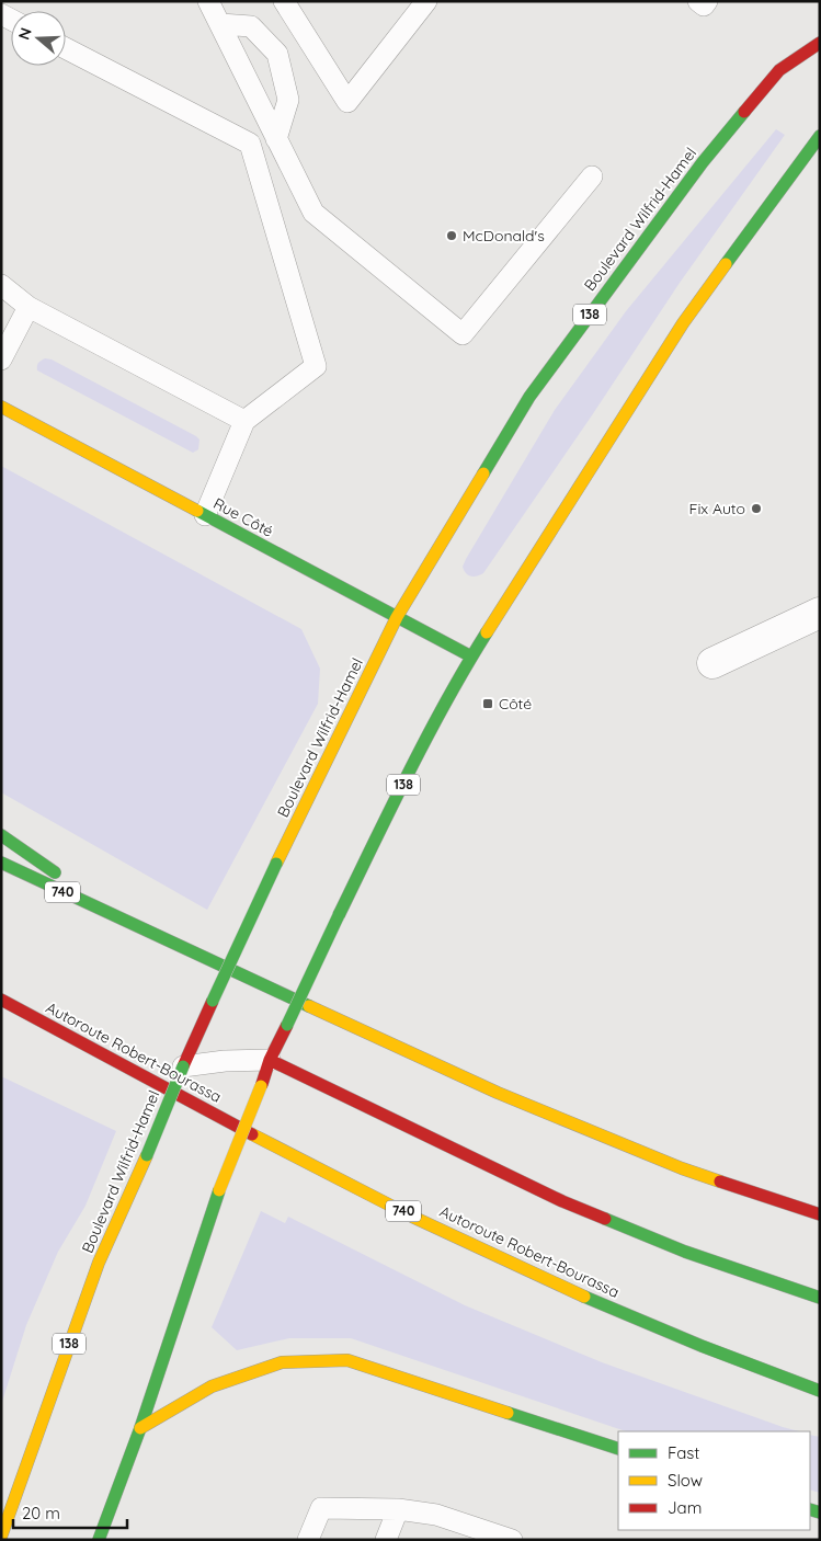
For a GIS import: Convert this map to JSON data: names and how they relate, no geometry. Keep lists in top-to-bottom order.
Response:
{
  "streets": {
    "main road": [
      "Boulevard Wilfrid-Hamel",
      "138",
      "Rue Côté",
      "740",
      "Autoroute Robert-Bourassa"
    ]
  },
  "crossings": [
    ["Boulevard Wilfrid-Hamel", "Rue Côté"],
    ["138", "Rue Côté"]
  ],
  "places": {
    "other": ["McDonald's", "Fix Auto"],
    "transit": ["Côté"]
  },
  "legend": ["Fast", "Slow", "Jam"],
  "scale_bar": "20 m",
  "north": "left"
}
